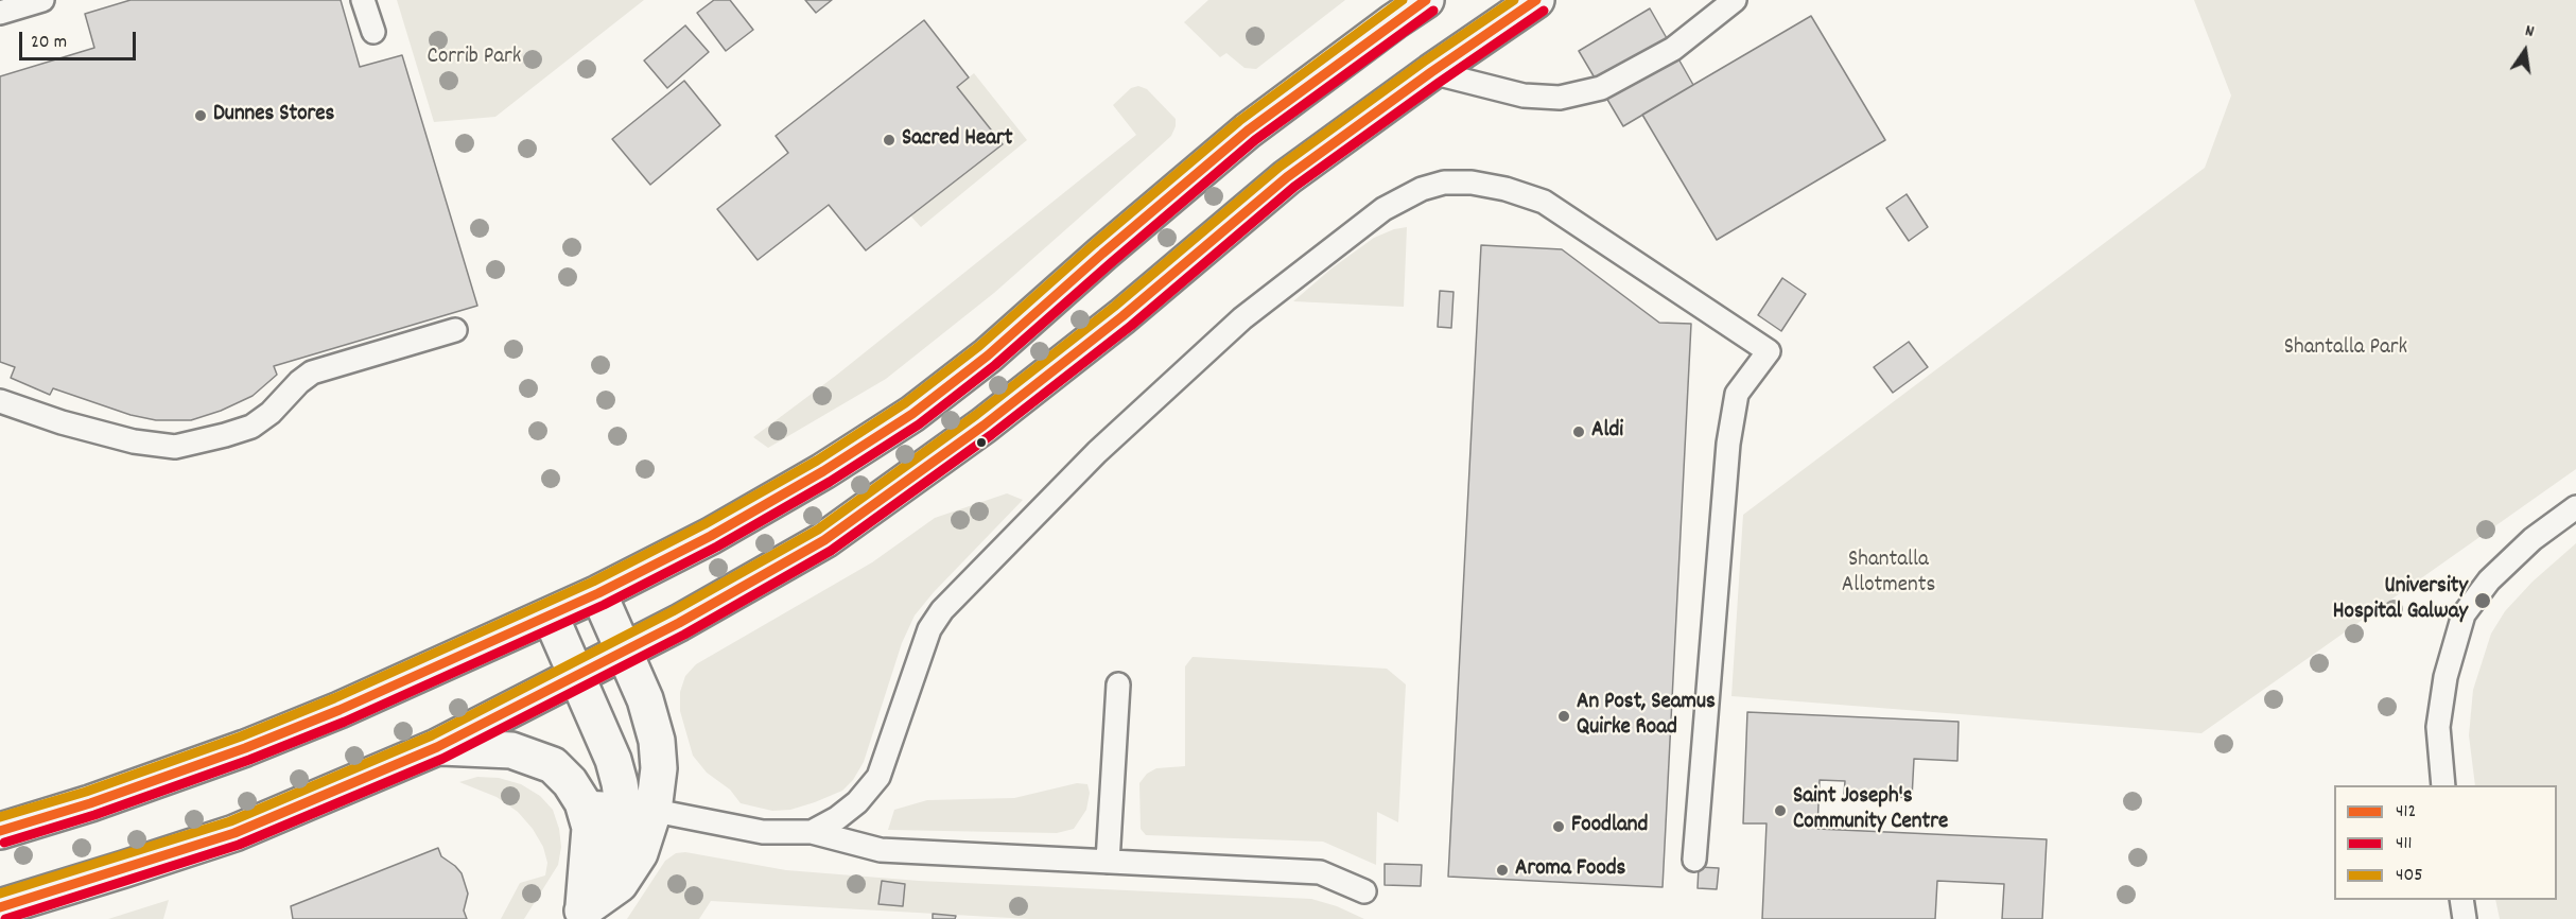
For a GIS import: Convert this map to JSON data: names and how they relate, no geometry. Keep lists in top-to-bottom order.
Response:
{
  "parks": ["Corrib Park", "Shantalla Park", "Shantalla Allotments"],
  "places": [
    "Dunnes Stores",
    "Sacred Heart",
    "Aldi",
    "University Hospital Galway",
    "An Post, Seamus Quirke Road",
    "Saint Joseph's Community Centre",
    "Foodland",
    "Aroma Foods"
  ],
  "lines": ["transit line 412", "transit line 405", "transit line 411"],
  "legend": ["412", "411", "405"],
  "scale_bar": "20 m",
  "north": "top"
}
